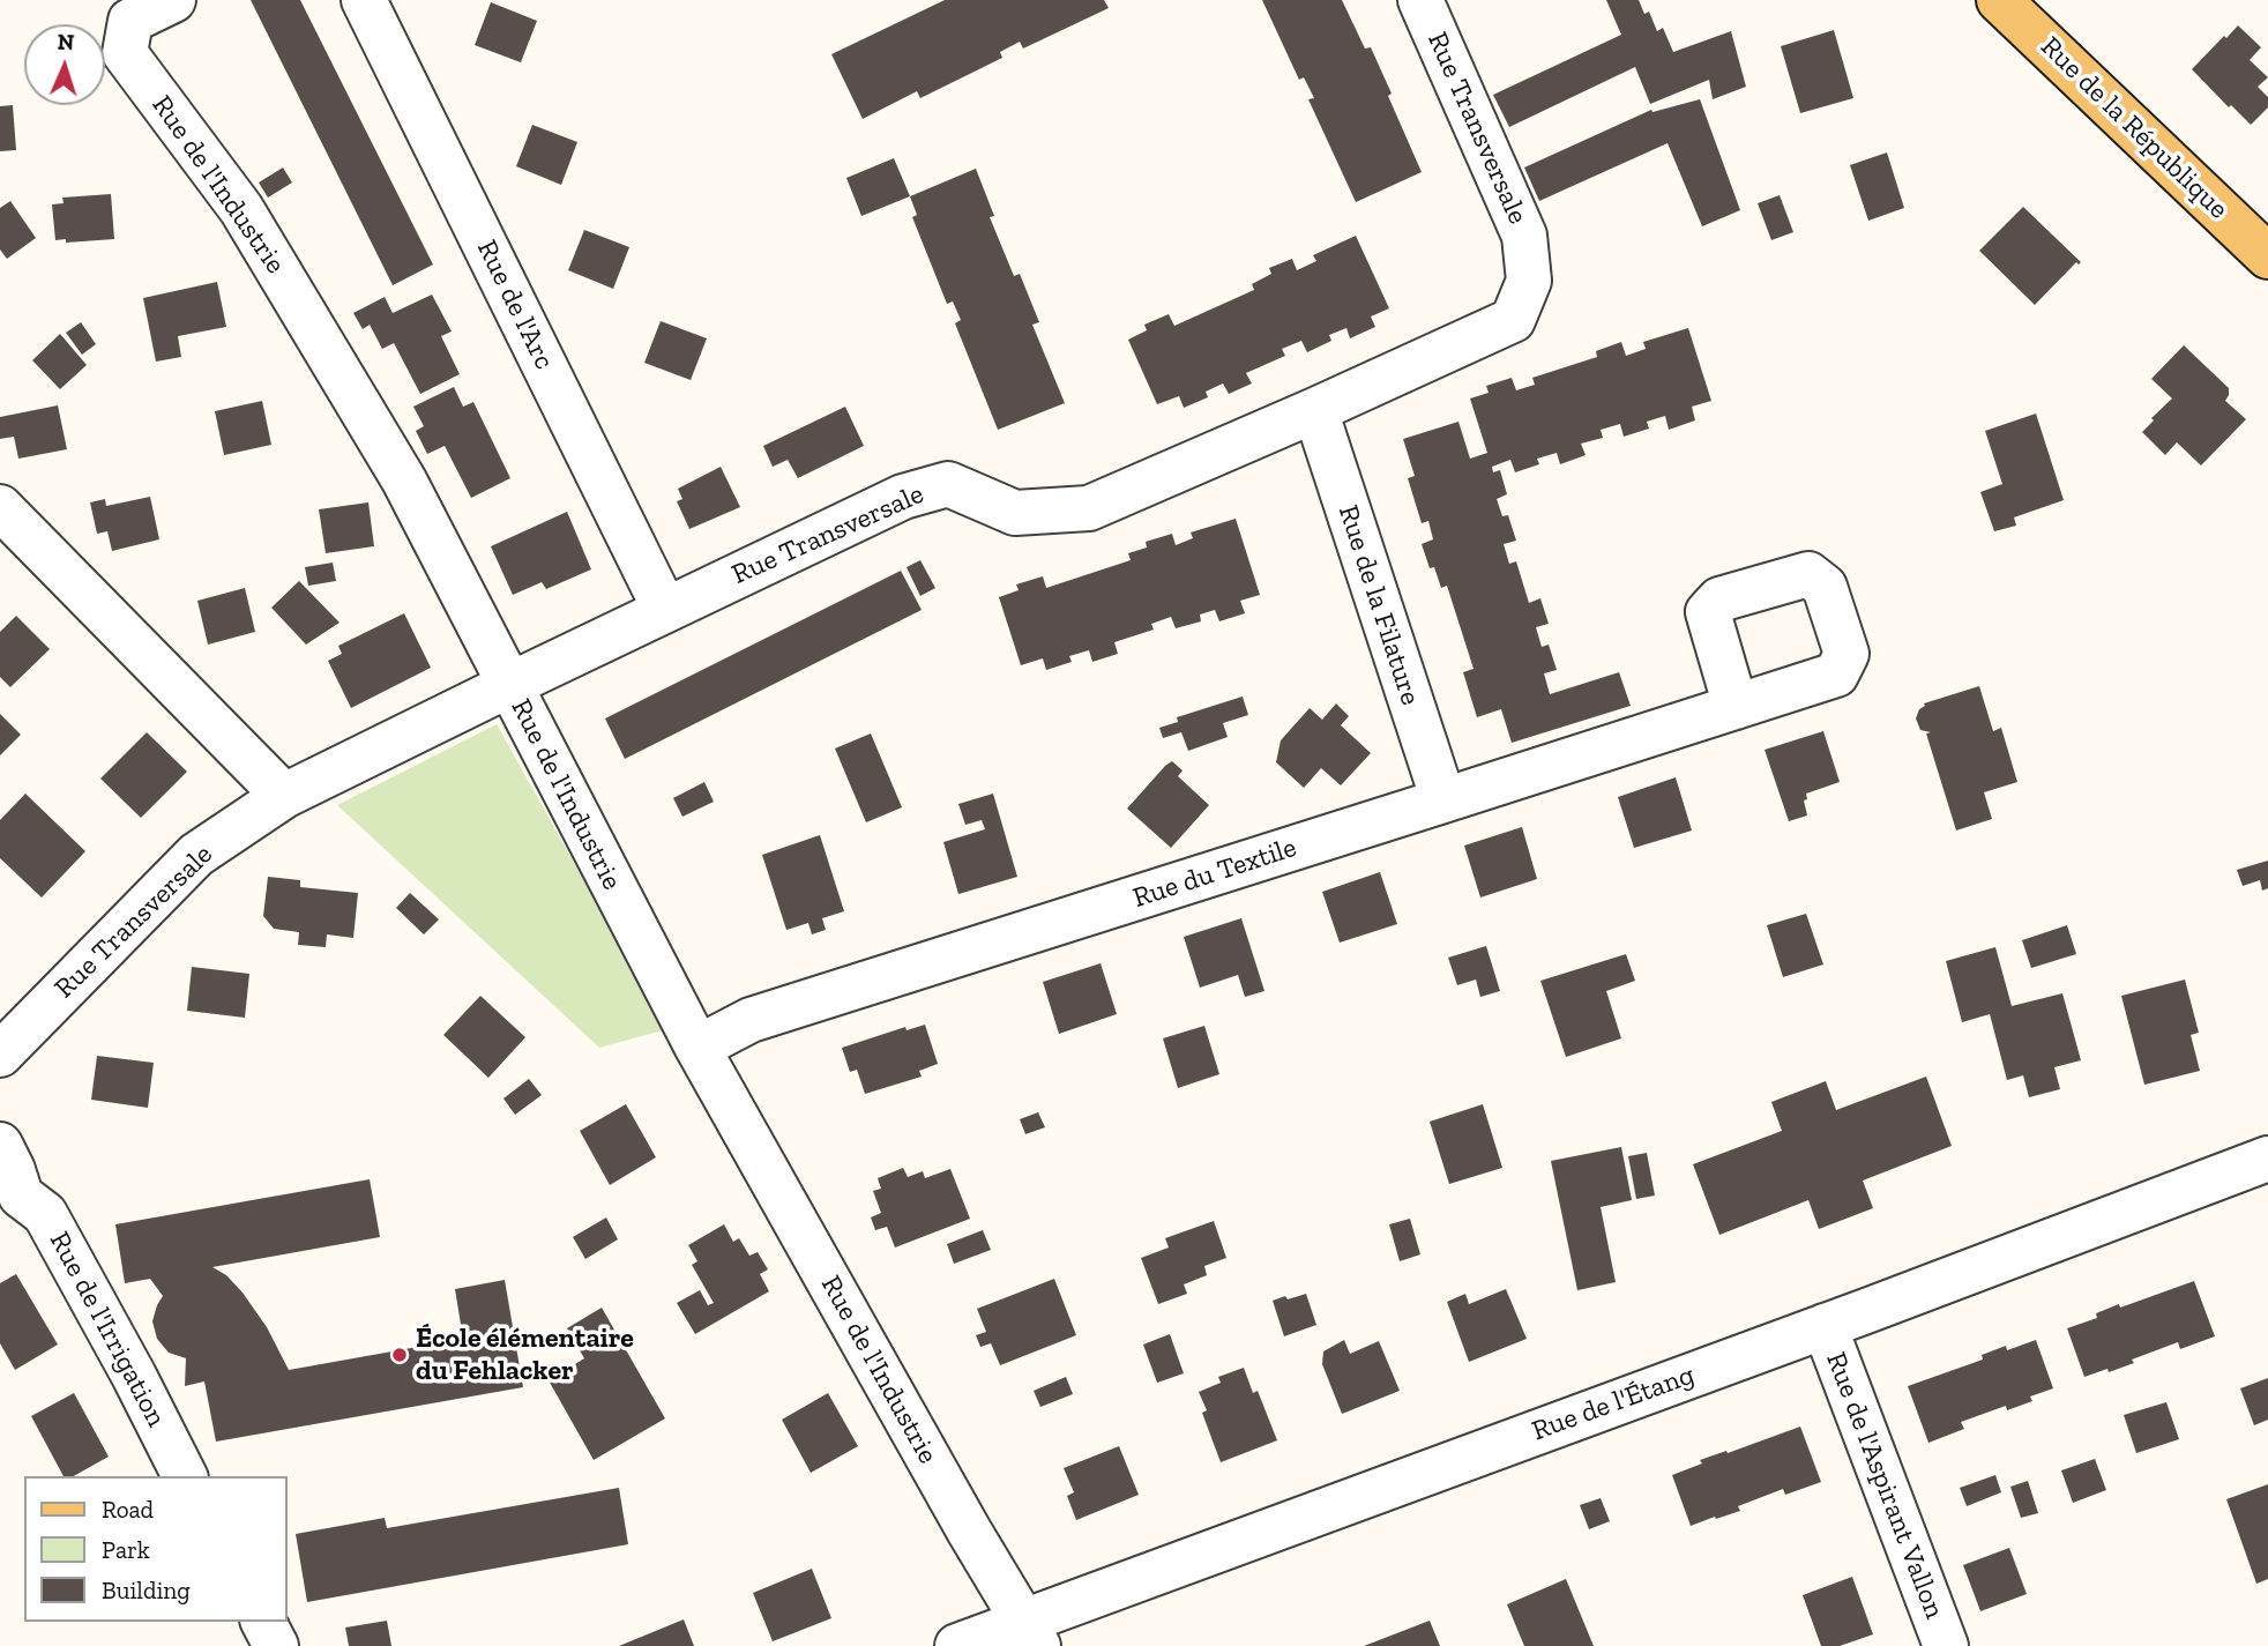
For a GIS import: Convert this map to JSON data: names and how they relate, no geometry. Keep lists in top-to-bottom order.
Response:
{
  "streets": {
    "main road": ["Rue de la République"],
    "street": [
      "Rue Transversale",
      "Rue de l'Industrie",
      "Rue de l'Arc",
      "Rue de la Filature",
      "Rue du Textile",
      "Rue de l'Irrigation",
      "Rue de l'Étang",
      "Rue de l'Aspirant Vallon"
    ]
  },
  "crossings": [
    ["Rue Transversale", "Rue de l'Industrie"],
    ["Rue Transversale", "Rue de l'Arc"],
    ["Rue Transversale", "Rue de la Filature"],
    ["Rue de l'Industrie", "Rue du Textile"],
    ["Rue de l'Industrie", "Rue de l'Étang"],
    ["Rue de la Filature", "Rue du Textile"],
    ["Rue de l'Étang", "Rue de l'Aspirant Vallon"]
  ],
  "places": ["École élémentaire du Fehlacker"],
  "legend": ["Road", "Park", "Building"],
  "north": "top"
}
